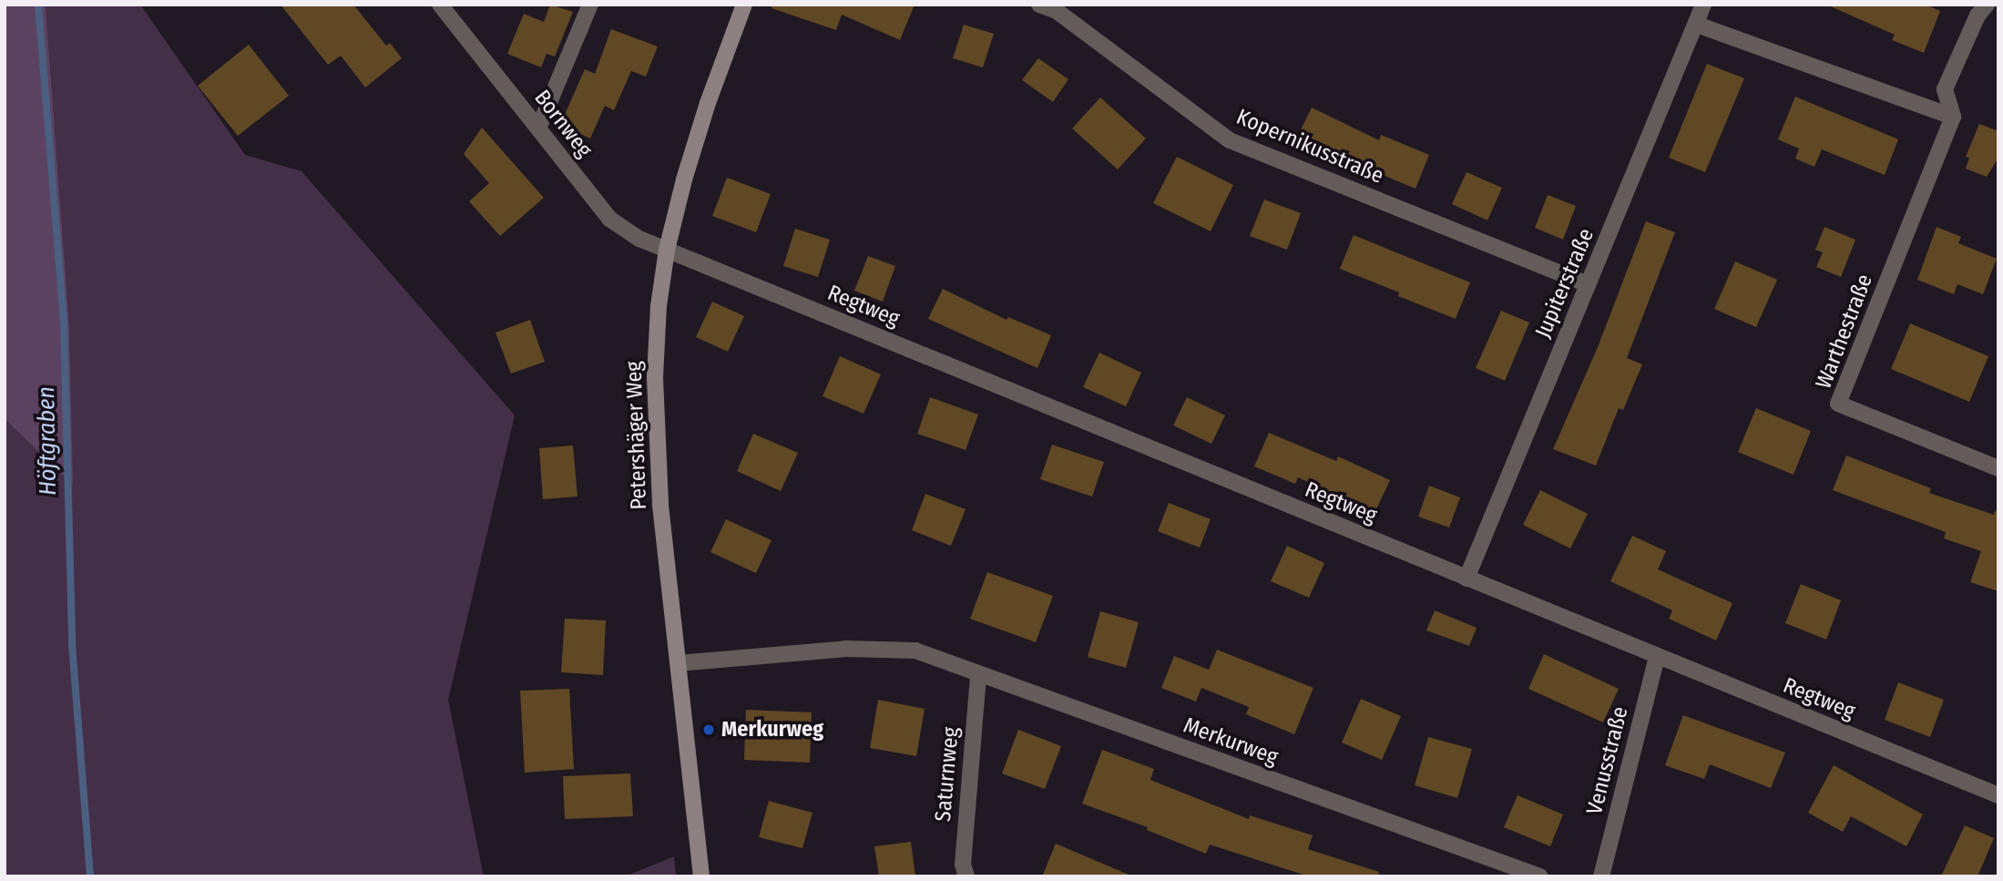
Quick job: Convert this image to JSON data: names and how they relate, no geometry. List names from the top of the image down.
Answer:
{
  "streets": {
    "street": [
      "Bornweg",
      "Kopernikusstraße",
      "Jupiterstraße",
      "Regtweg",
      "Warthestraße",
      "Petershäger Weg",
      "Merkurweg",
      "Venusstraße",
      "Saturnweg"
    ]
  },
  "crossings": [
    ["Bornweg", "Regtweg"],
    ["Bornweg", "Petershäger Weg"],
    ["Kopernikusstraße", "Jupiterstraße"],
    ["Jupiterstraße", "Regtweg"],
    ["Regtweg", "Petershäger Weg"],
    ["Regtweg", "Venusstraße"],
    ["Petershäger Weg", "Merkurweg"],
    ["Merkurweg", "Saturnweg"]
  ],
  "water": ["Höftgraben"],
  "places": ["Merkurweg"]
}
